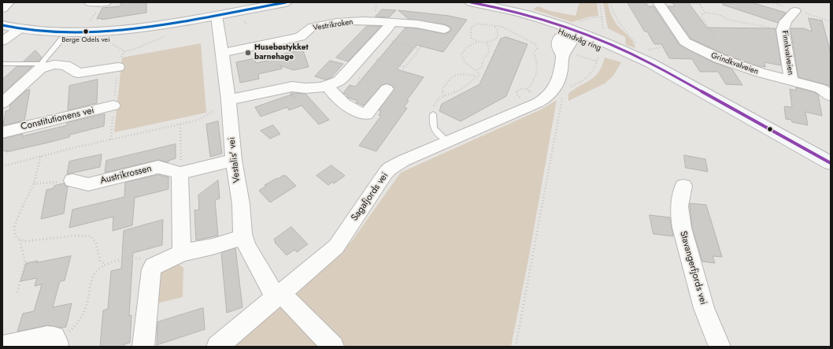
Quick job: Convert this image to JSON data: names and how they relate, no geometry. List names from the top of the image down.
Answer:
{
  "streets": {
    "main road": ["Hundvåg ring"],
    "street": [
      "Vestrikroken",
      "Finnkvalveien",
      "Grindkvalveien",
      "Constitutionens vei",
      "Vestalis' vei",
      "Austrikrossen",
      "Sagafjords vei",
      "Stavangerfjords vei"
    ]
  },
  "crossings": [
    ["Vestrikroken", "Vestalis' vei"],
    ["Hundvåg ring", "Sagafjords vei"],
    ["Finnkvalveien", "Grindkvalveien"],
    ["Vestalis' vei", "Sagafjords vei"]
  ],
  "places": ["Berge Odels vei", "Husebøstykket barnehage"]
}
